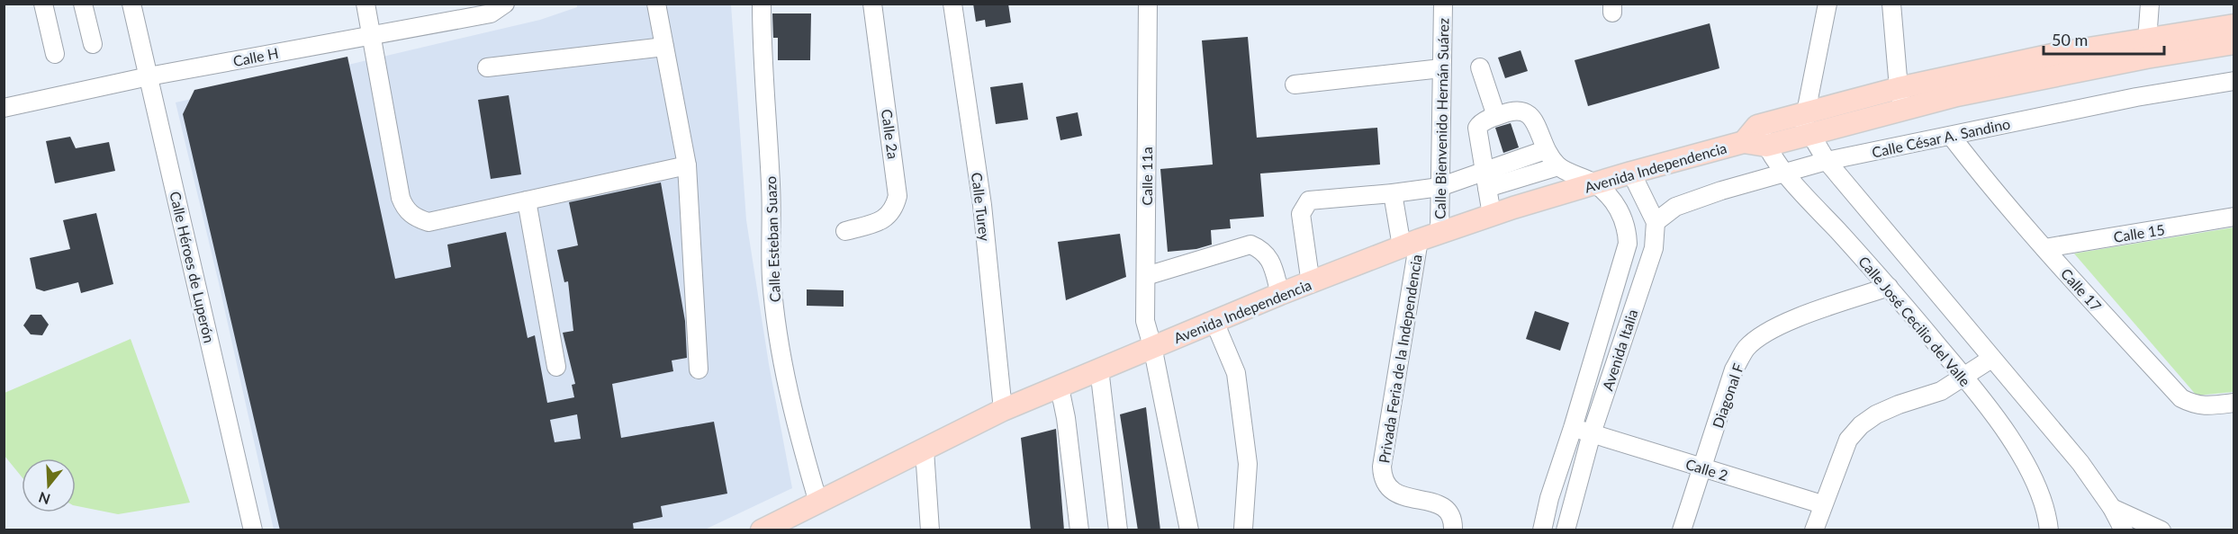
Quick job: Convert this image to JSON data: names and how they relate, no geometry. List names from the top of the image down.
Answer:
{
  "streets": {
    "main road": ["Avenida Independencia"],
    "street": [
      "Calle H",
      "Calle Bienvenido Hernán Suárez",
      "Calle 2a",
      "Calle César A. Sandino",
      "Calle 11a",
      "Calle Turey",
      "Calle 15",
      "Calle Esteban Suazo",
      "Calle Héroes de Luperón",
      "Calle 17",
      "Calle José Cecilio del Valle",
      "Avenida Italia",
      "Privada Feria de la Independencia",
      "Diagonal F",
      "Calle 2"
    ]
  },
  "crossings": [
    ["Calle H", "Calle Héroes de Luperón"],
    ["Calle Bienvenido Hernán Suárez", "Avenida Independencia"],
    ["Calle César A. Sandino", "Calle 17"],
    ["Calle César A. Sandino", "Calle José Cecilio del Valle"],
    ["Calle César A. Sandino", "Avenida Italia"],
    ["Avenida Independencia", "Calle 11a"],
    ["Avenida Independencia", "Calle Turey"],
    ["Avenida Independencia", "Calle Esteban Suazo"],
    ["Avenida Independencia", "Calle José Cecilio del Valle"],
    ["Avenida Independencia", "Avenida Italia"],
    ["Avenida Independencia", "Privada Feria de la Independencia"],
    ["Calle 15", "Calle 17"],
    ["Calle José Cecilio del Valle", "Diagonal F"],
    ["Avenida Italia", "Calle 2"],
    ["Diagonal F", "Calle 2"]
  ],
  "scale_bar": "50 m",
  "north": "bottom"
}
